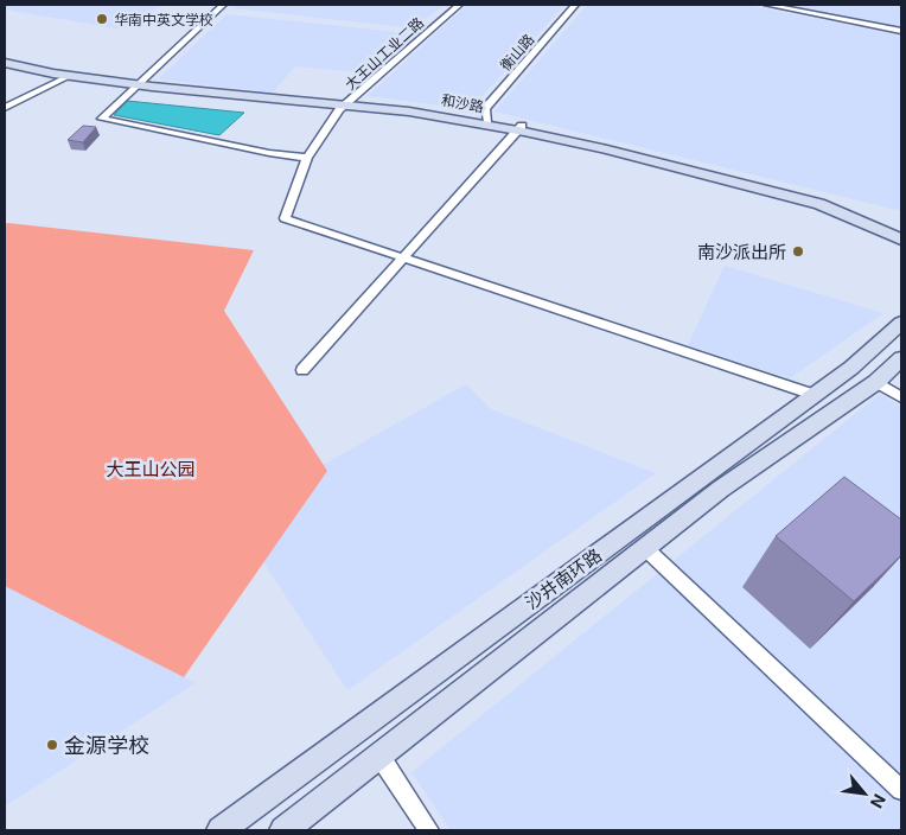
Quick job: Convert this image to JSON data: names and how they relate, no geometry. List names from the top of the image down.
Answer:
{
  "streets": {
    "main road": ["和沙路", "沙井南环路"],
    "street": ["衡山路", "大王山工业二路"]
  },
  "crossings": [
    ["衡山路", "和沙路"],
    ["大王山工业二路", "和沙路"]
  ],
  "parks": ["大王山公园"],
  "places": ["华南中英文学校", "南沙派出所", "金源学校"],
  "north": "bottom right"
}
